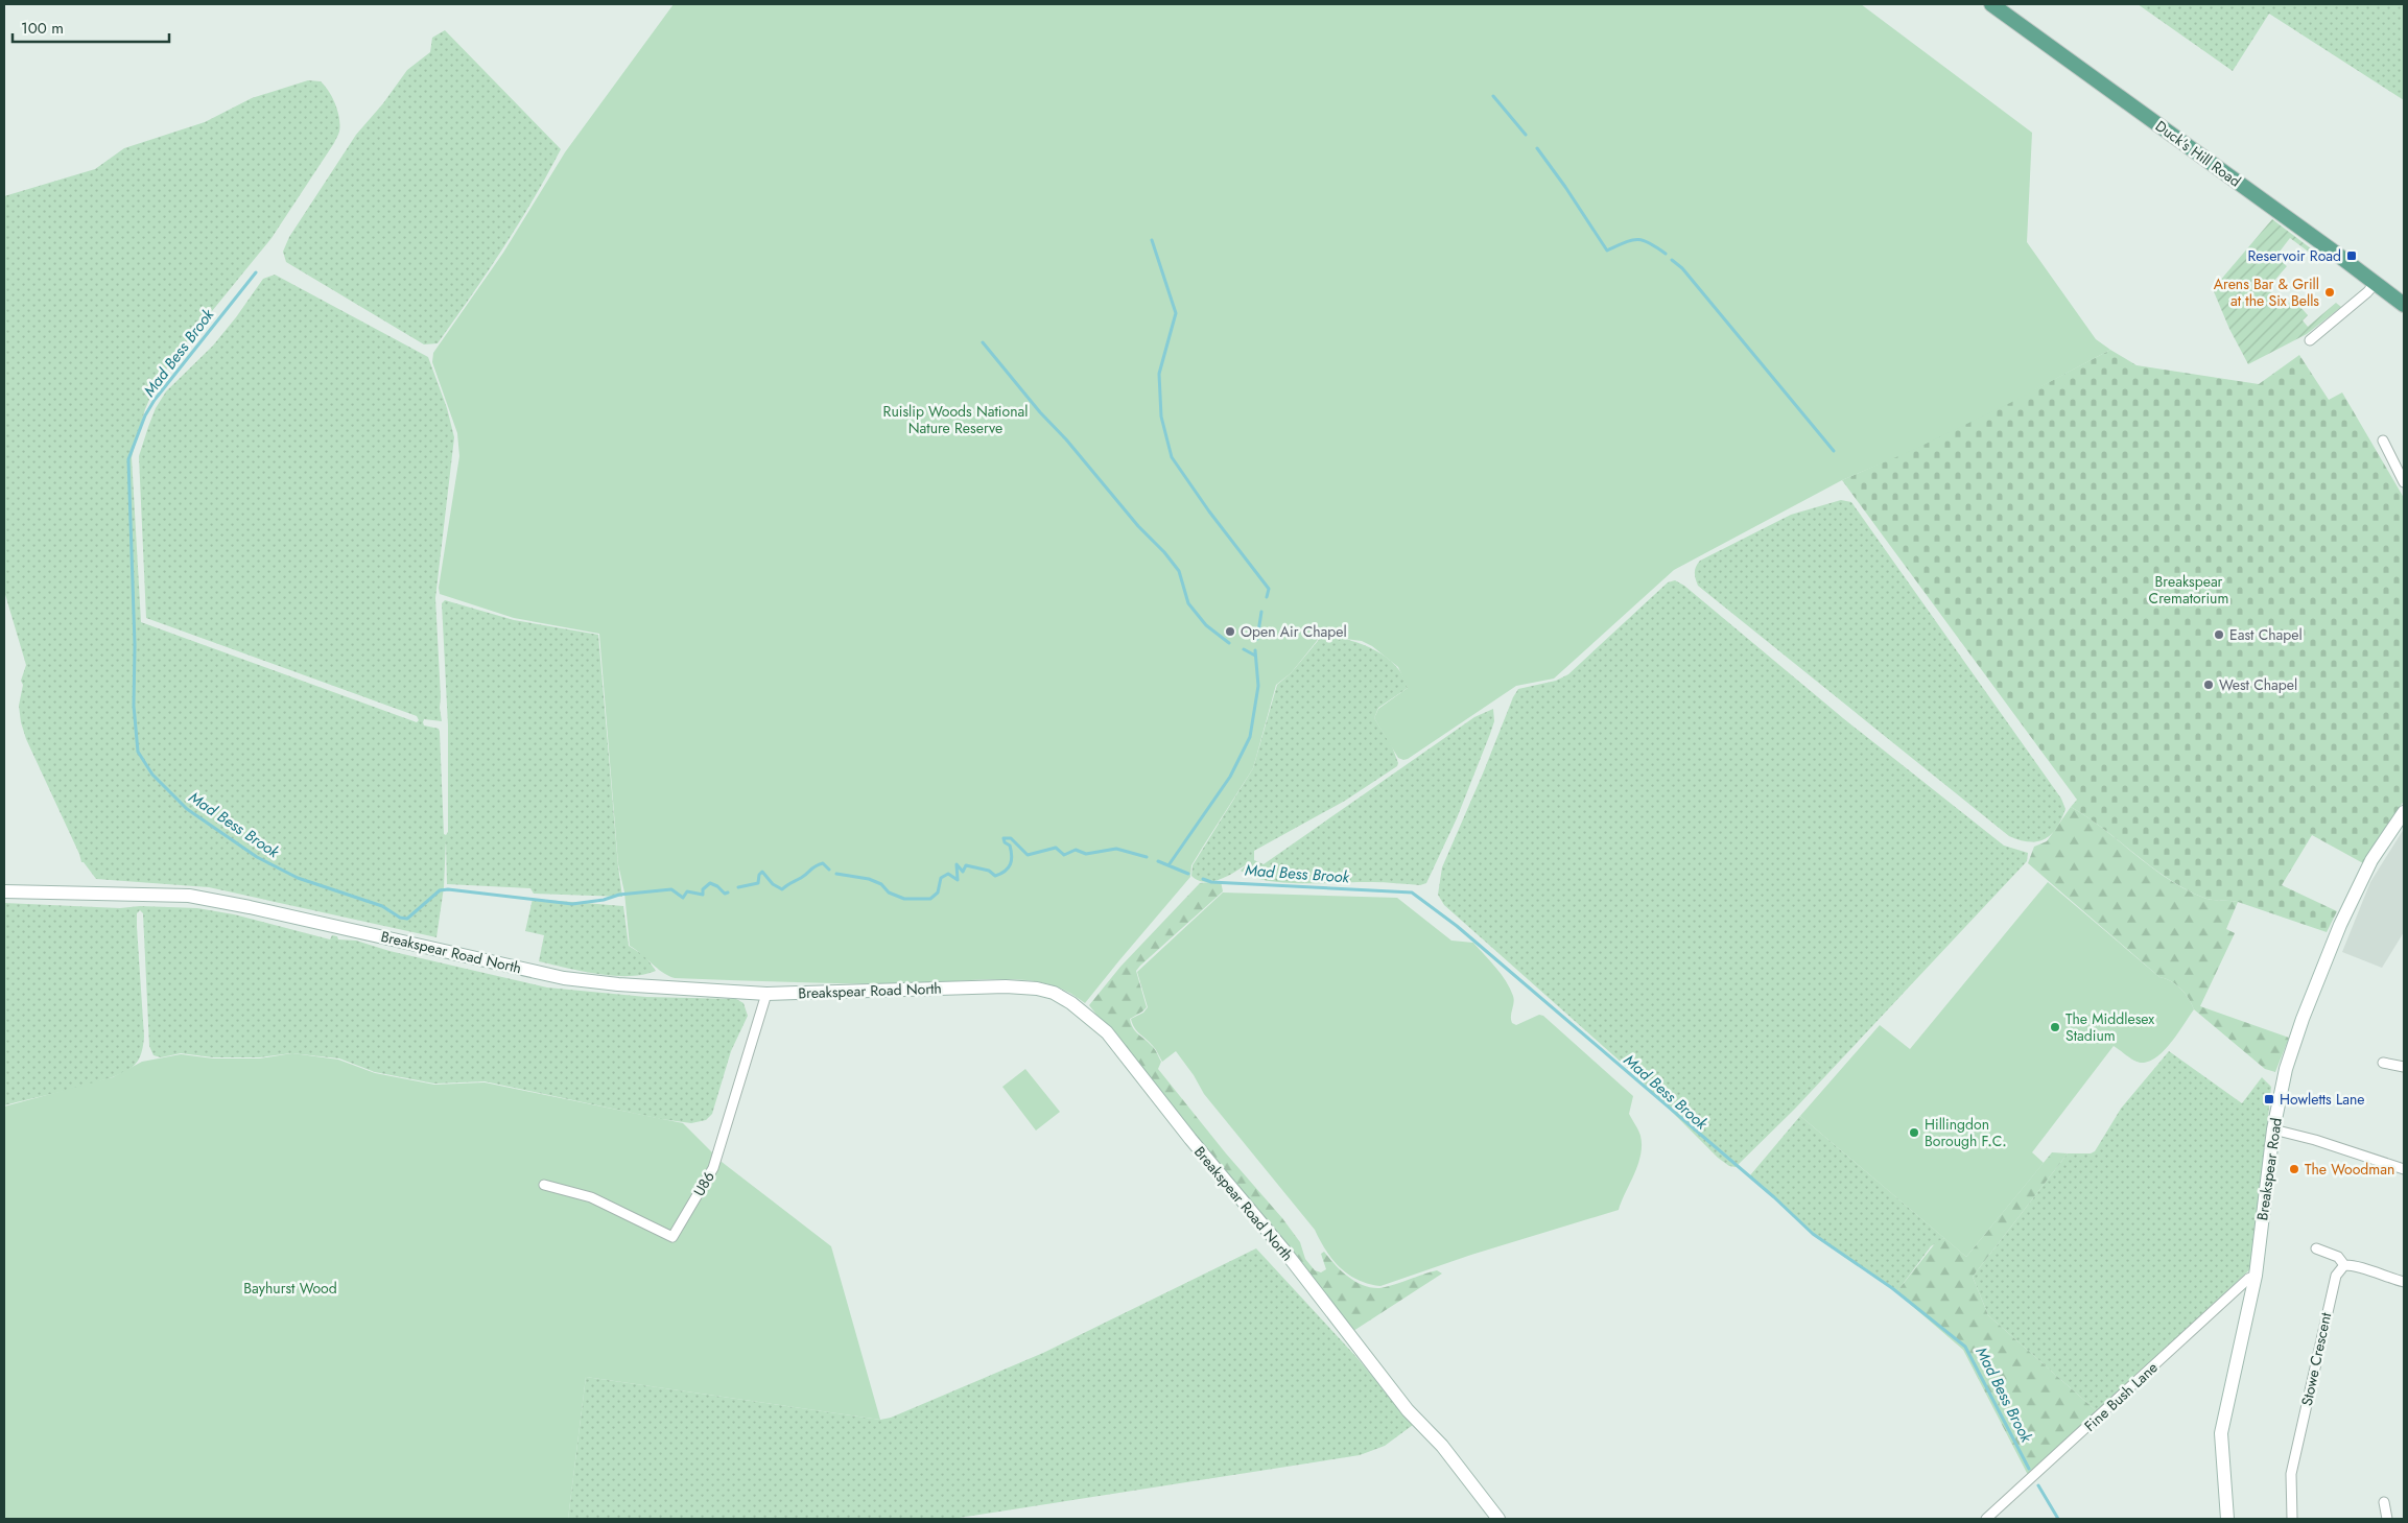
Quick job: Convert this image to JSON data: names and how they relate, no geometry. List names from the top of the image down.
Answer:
{
  "streets": {
    "main road": ["Duck's Hill Road"],
    "street": [
      "Breakspear Road North",
      "Breakspear Road",
      "U86",
      "Stowe Crescent",
      "Fine Bush Lane"
    ]
  },
  "crossings": [
    ["Breakspear Road North", "U86"],
    ["Breakspear Road", "Fine Bush Lane"]
  ],
  "water": ["Mad Bess Brook"],
  "parks": ["Ruislip Woods National Nature Reserve", "Breakspear Crematorium", "Bayhurst Wood"],
  "places": {
    "transit": ["Reservoir Road", "Howletts Lane"],
    "other": [
      "Arens Bar & Grill at the Six Bells",
      "Open Air Chapel",
      "East Chapel",
      "West Chapel",
      "The Middlesex Stadium",
      "Hillingdon Borough F.C.",
      "The Woodman"
    ]
  },
  "scale_bar": "100 m"
}
